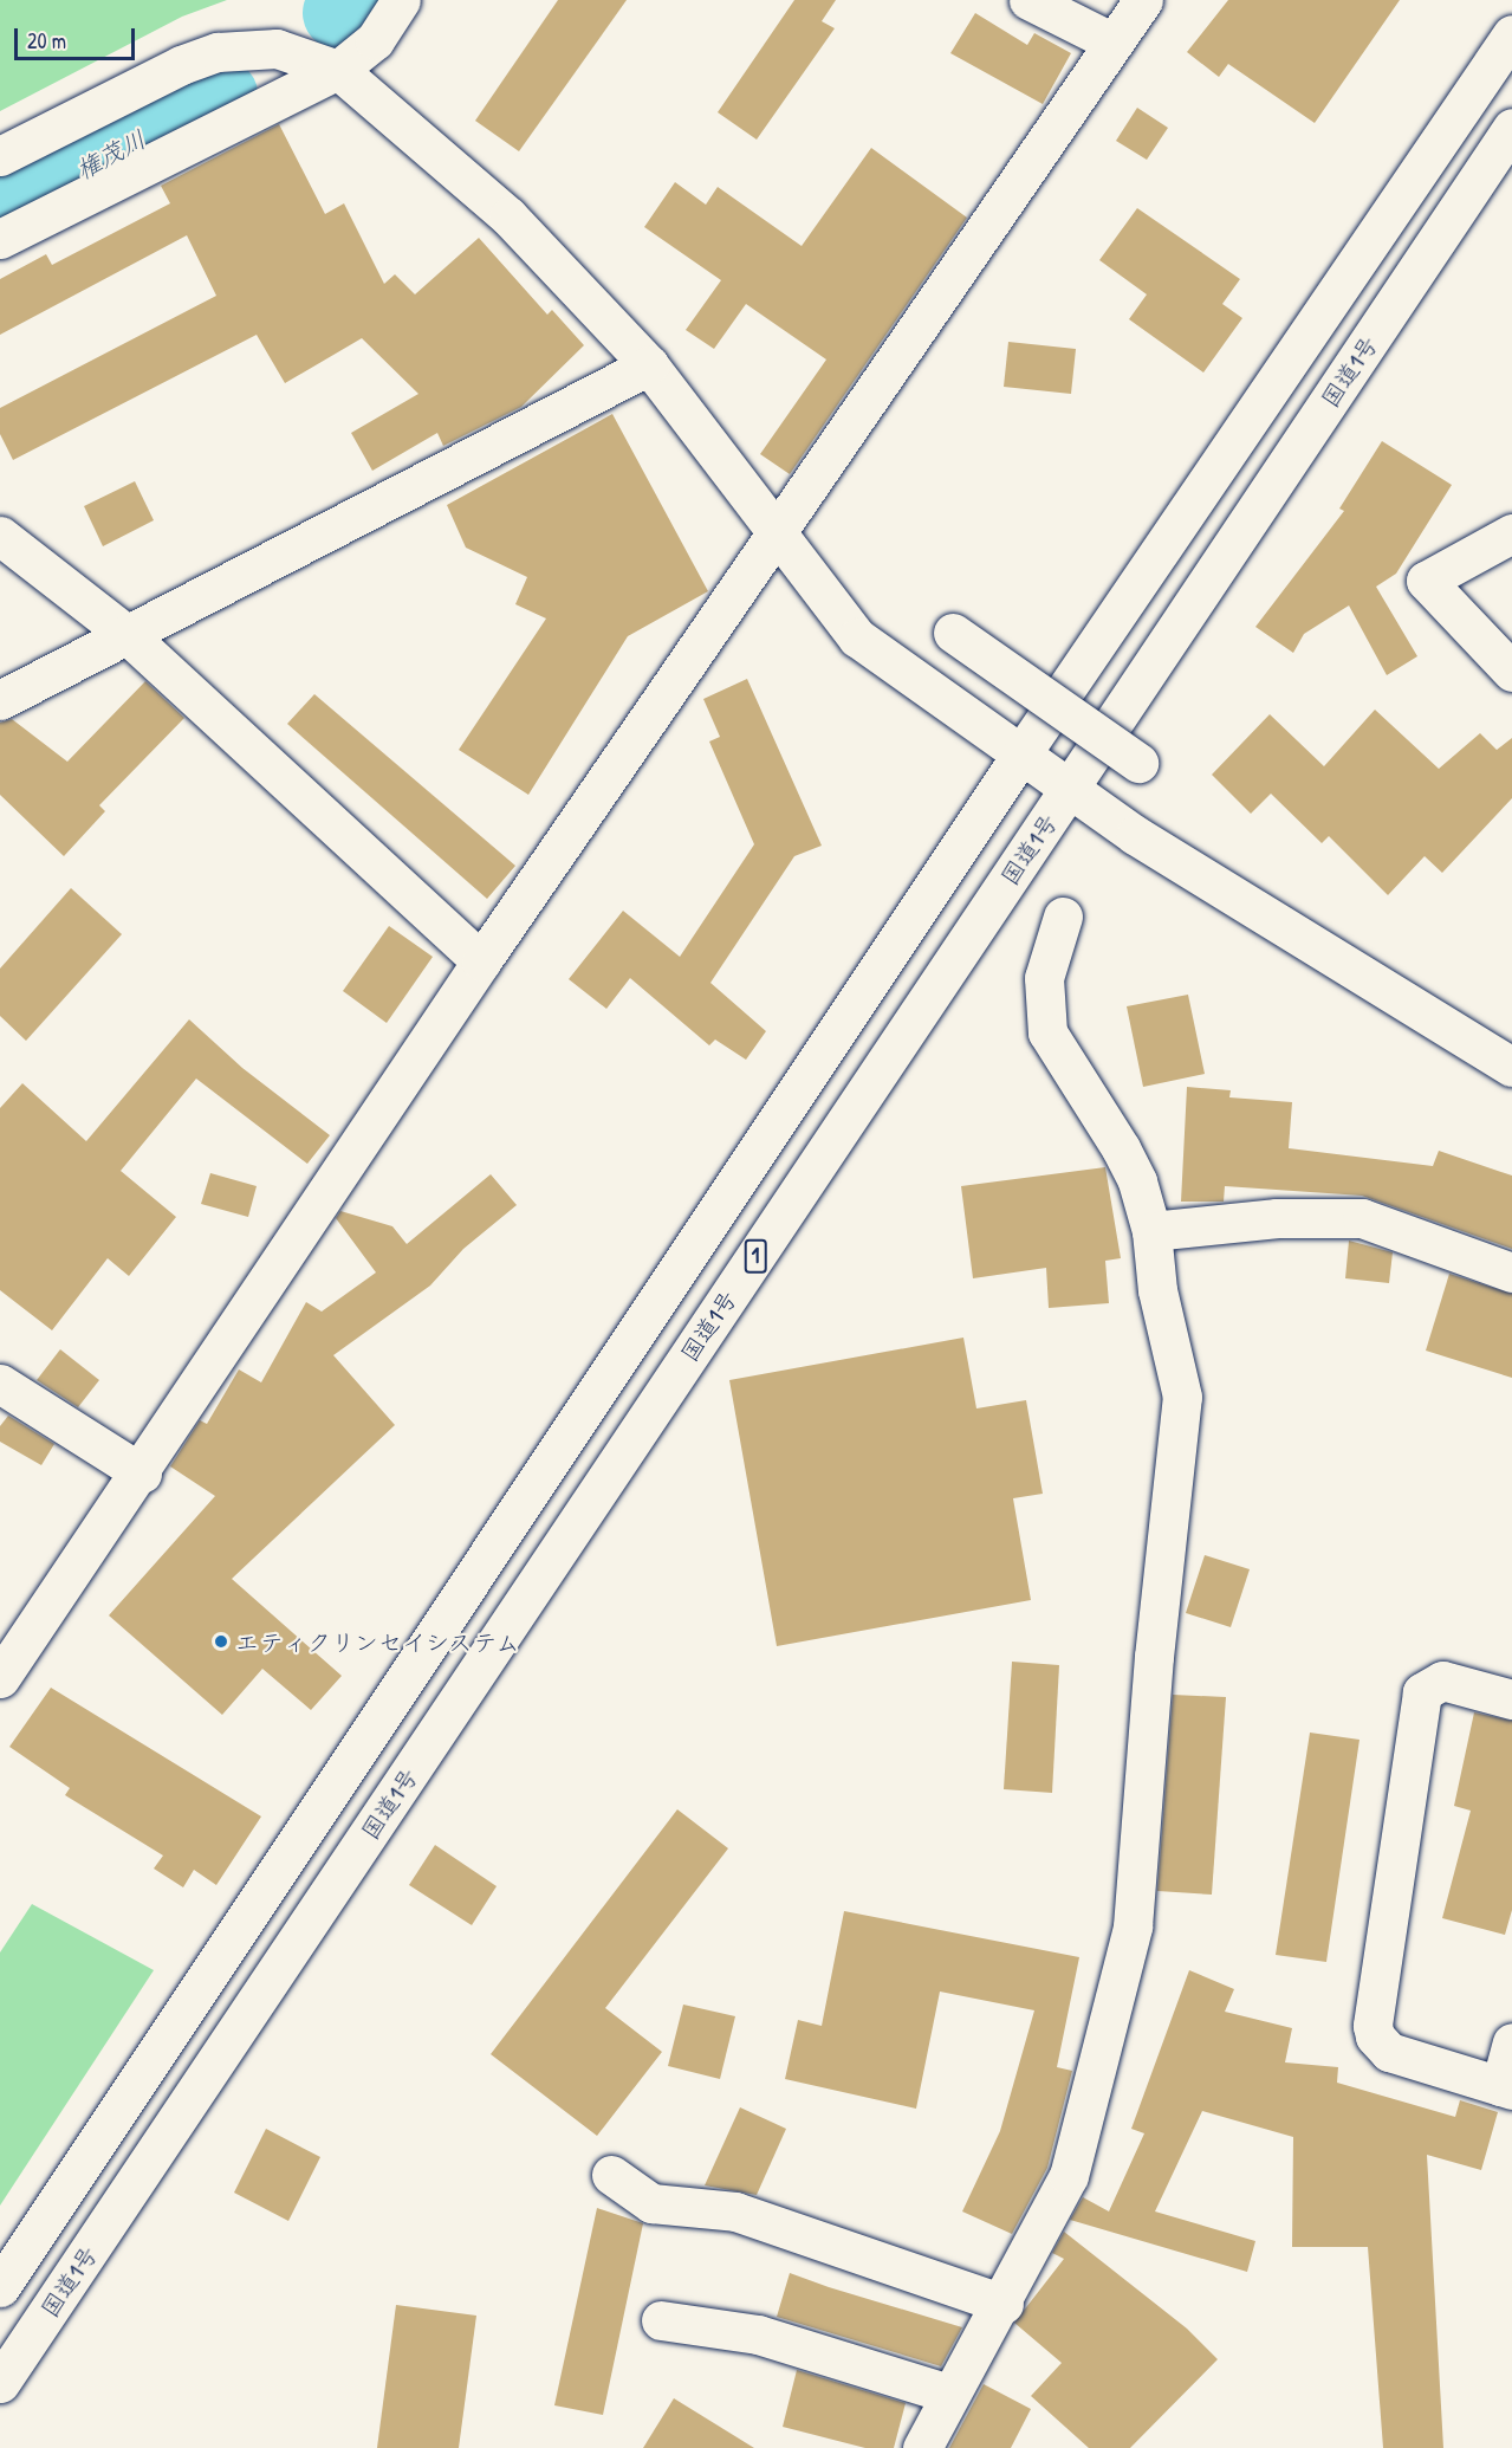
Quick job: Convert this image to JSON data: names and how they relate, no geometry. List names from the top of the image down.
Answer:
{
  "streets": {
    "main road": ["国道1号", "1"]
  },
  "water": ["権茂川"],
  "places": ["エティクリンセイシステム"],
  "scale_bar": "20 m"
}
